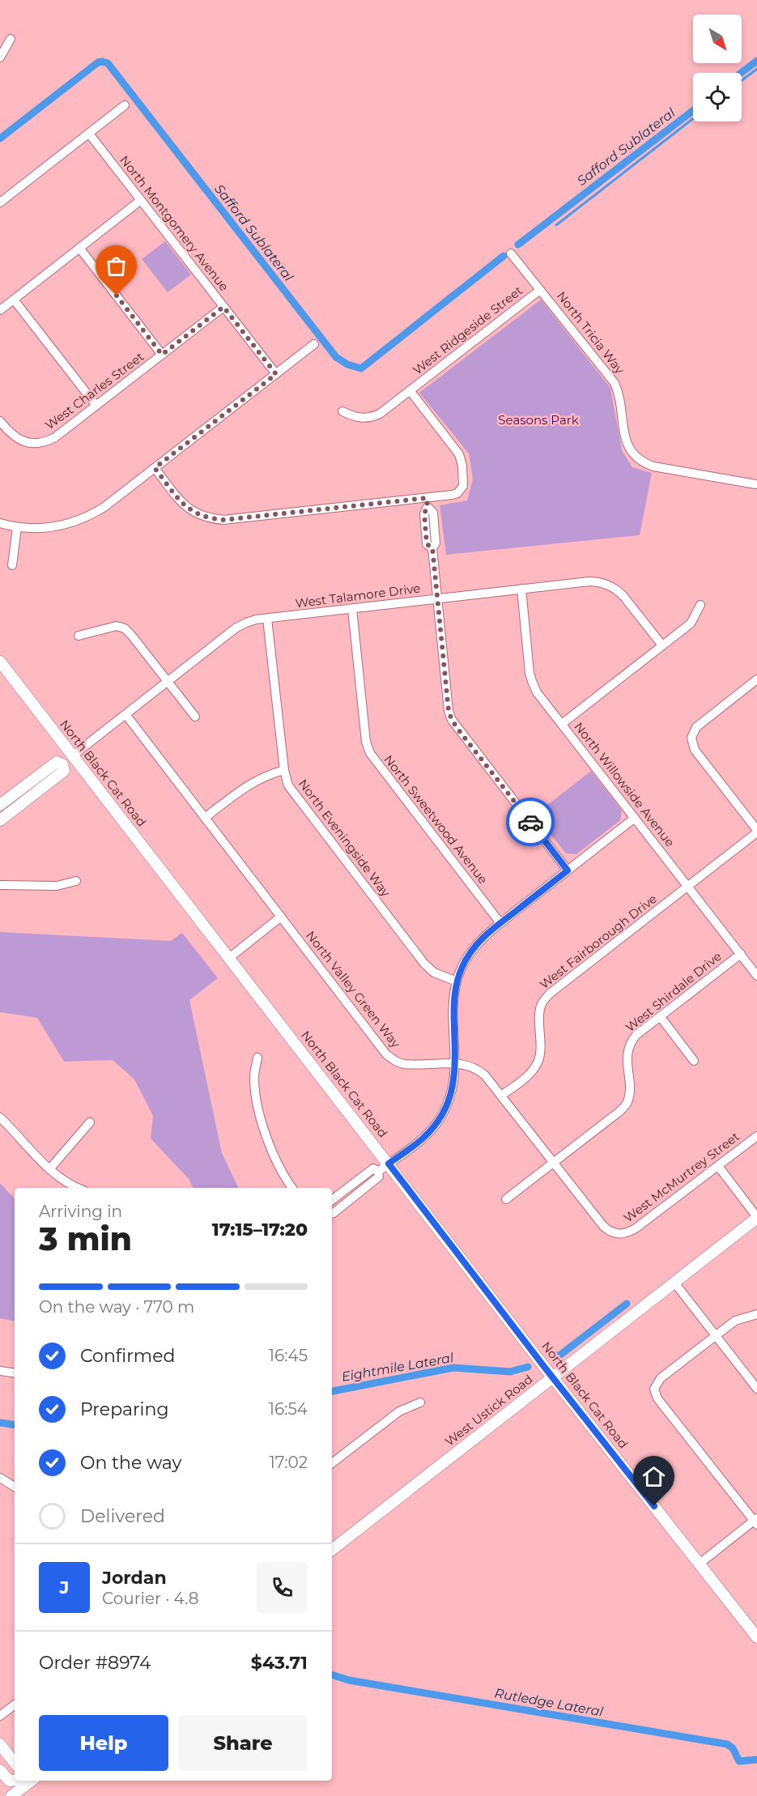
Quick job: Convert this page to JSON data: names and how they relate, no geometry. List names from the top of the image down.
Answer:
{
  "streets": {
    "main road": ["North Black Cat Road", "West Ustick Road"],
    "street": [
      "North Montgomery Avenue",
      "West Ridgeside Street",
      "North Tricia Way",
      "West Charles Street",
      "West Talamore Drive",
      "North Willowside Avenue",
      "North Sweetwood Avenue",
      "North Eveningside Way",
      "West Fairborough Drive",
      "North Valley Green Way",
      "West Shirdale Drive",
      "West McMurtrey Street"
    ]
  },
  "crossings": [
    ["North Montgomery Avenue", "West Charles Street"],
    ["West Ridgeside Street", "North Tricia Way"],
    ["West Talamore Drive", "North Black Cat Road"],
    ["West Talamore Drive", "North Willowside Avenue"],
    ["West Talamore Drive", "North Sweetwood Avenue"],
    ["West Talamore Drive", "North Eveningside Way"],
    ["West Talamore Drive", "North Valley Green Way"],
    ["North Black Cat Road", "West Ustick Road"],
    ["North Willowside Avenue", "West Fairborough Drive"],
    ["North Willowside Avenue", "West Shirdale Drive"],
    ["West Fairborough Drive", "North Valley Green Way"],
    ["North Valley Green Way", "West Shirdale Drive"],
    ["North Valley Green Way", "West McMurtrey Street"]
  ],
  "water": ["Safford Sublateral", "Eightmile Lateral", "Rutledge Lateral"],
  "parks": ["Seasons Park"],
  "north": "bottom right",
  "page": {
    "heading": ["3 min", "Arriving in", "17:15–17:20"],
    "panel": [
      "Jordan",
      "Courier · 4.8",
      "Order #8974",
      "$43.71"
    ],
    "bar": "On the way · 770 m",
    "list": [
      ["Confirmed", "16:45"],
      ["Preparing", "16:54"],
      ["On the way", "17:02"],
      "Delivered"
    ],
    "round": "J",
    "buttons": ["Help", "Share"]
  }
}
